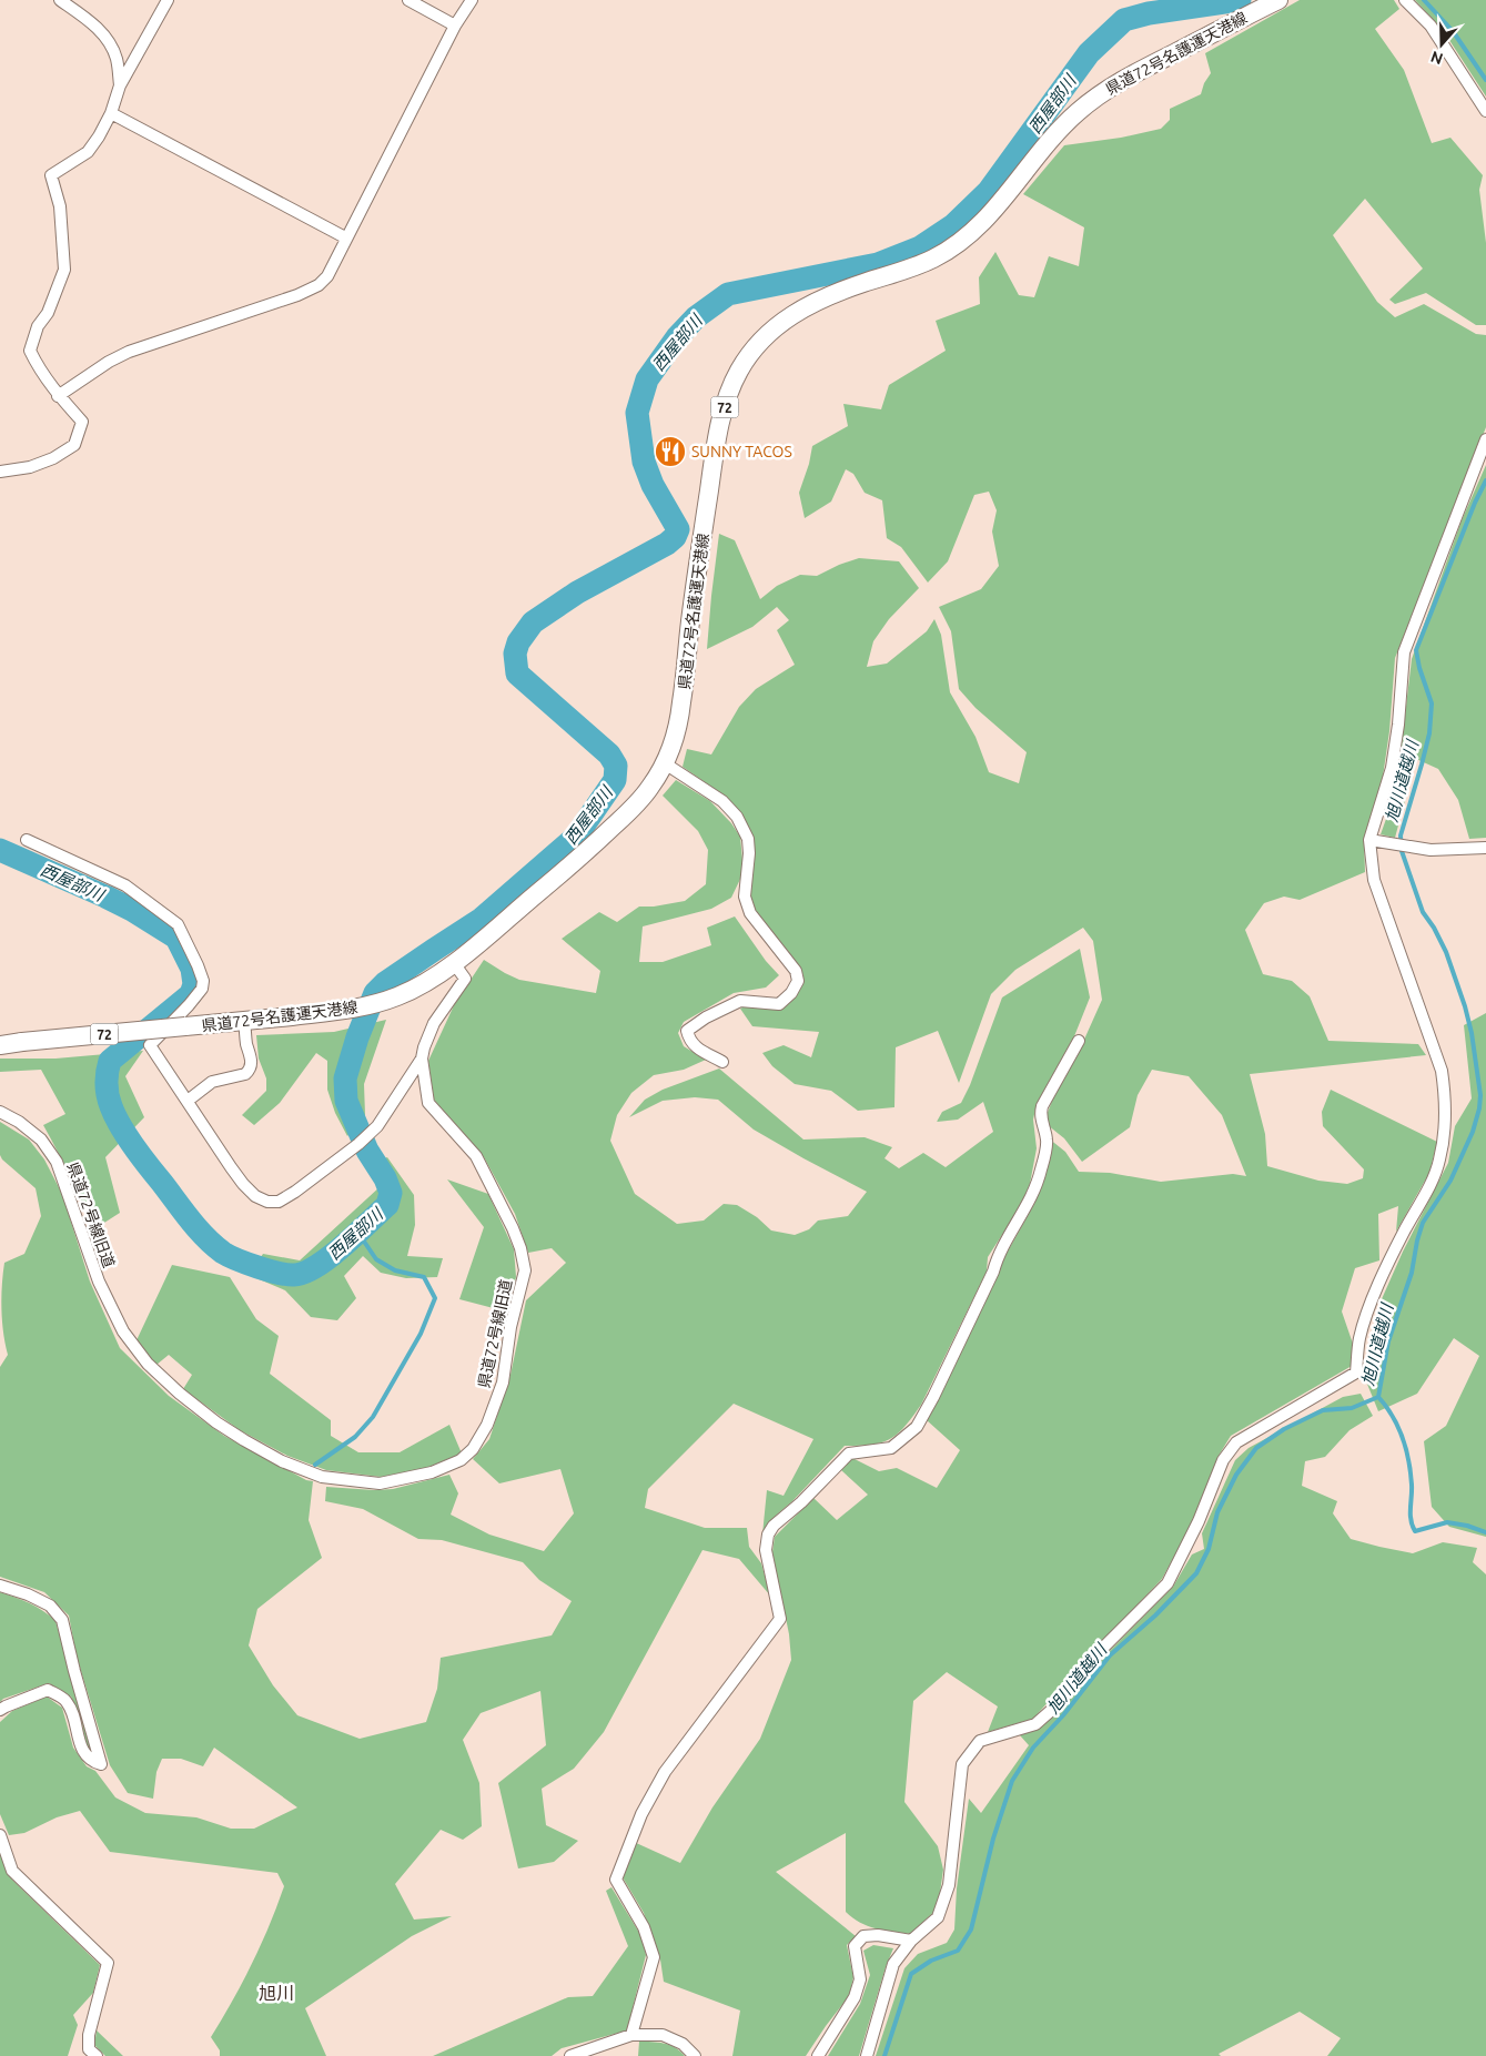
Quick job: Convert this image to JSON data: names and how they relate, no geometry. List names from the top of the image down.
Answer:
{
  "streets": {
    "main road": ["県道72号名護運天港線", "72"],
    "street": ["県道72号線旧道"]
  },
  "crossings": [
    ["県道72号名護運天港線", "県道72号線旧道"]
  ],
  "districts": ["旭川"],
  "water": ["西屋部川", "旭川道越川"],
  "places": {
    "restaurant": ["SUNNY TACOS"]
  },
  "north": "bottom"
}
